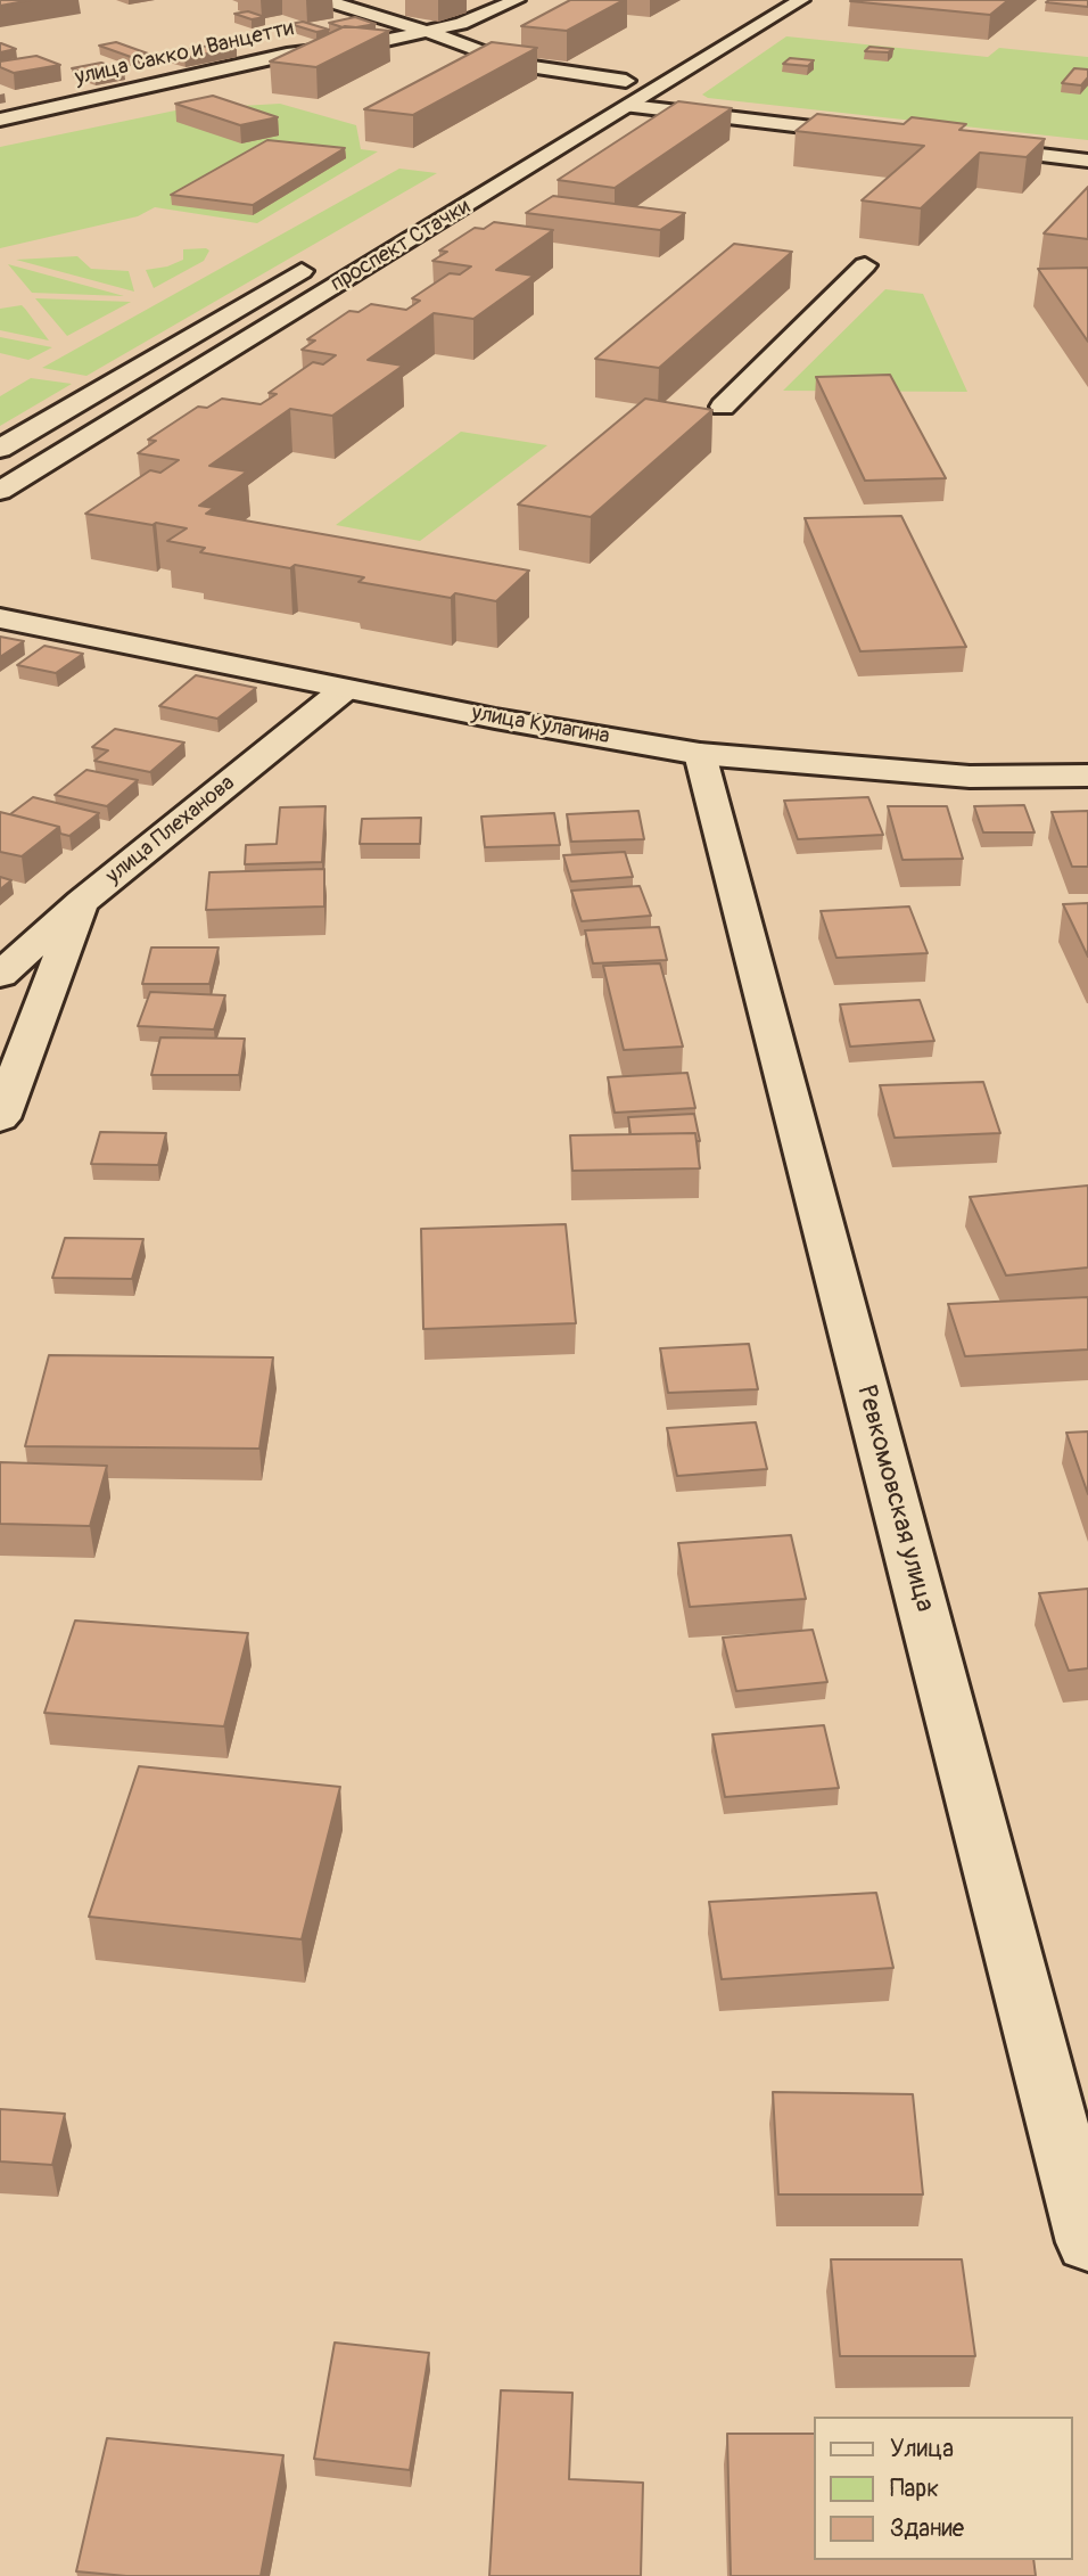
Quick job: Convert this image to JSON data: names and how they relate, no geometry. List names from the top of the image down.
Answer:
{
  "streets": {
    "street": [
      "улица Сакко и Ванцетти",
      "проспект Стачки",
      "улица Кулагина",
      "улица Плеханова",
      "Ревкомовская улица"
    ]
  },
  "crossings": [
    ["улица Кулагина", "улица Плеханова"],
    ["улица Кулагина", "Ревкомовская улица"]
  ],
  "legend": ["Улица", "Парк", "Здание"]
}
